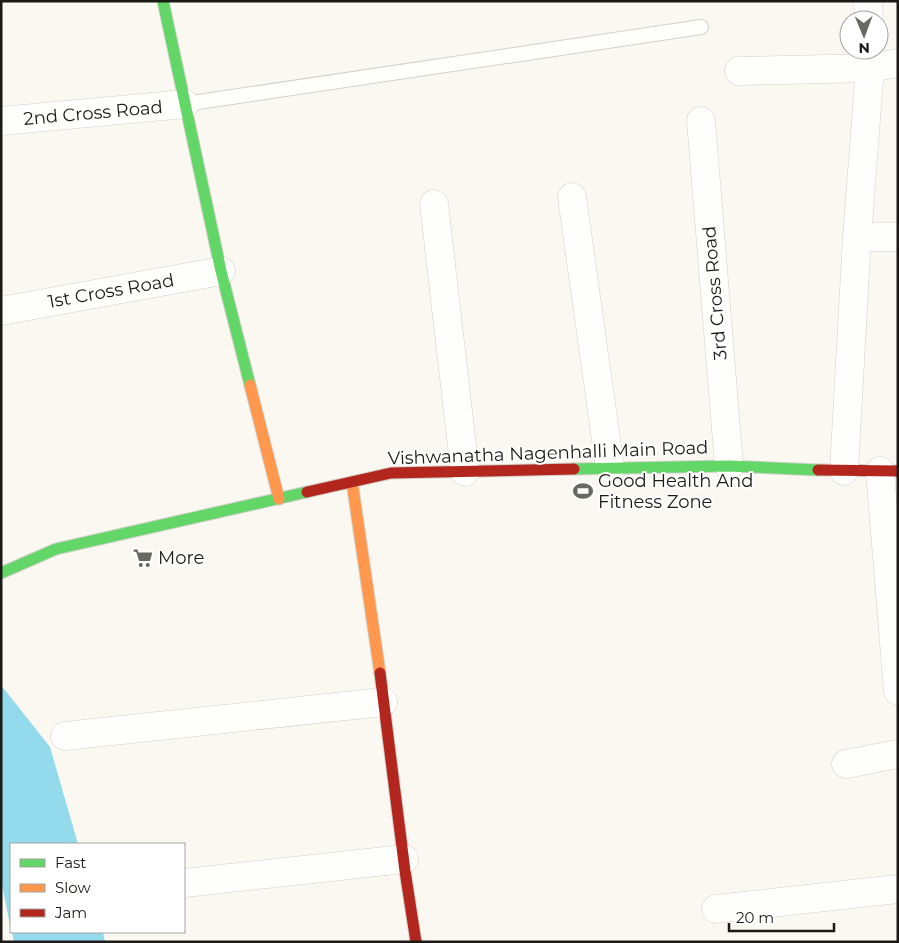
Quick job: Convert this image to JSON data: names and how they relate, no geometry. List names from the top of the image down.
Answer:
{
  "streets": {
    "street": [
      "2nd Cross Road",
      "1st Cross Road",
      "3rd Cross Road",
      "Vishwanatha Nagenhalli Main Road"
    ]
  },
  "crossings": [
    ["3rd Cross Road", "Vishwanatha Nagenhalli Main Road"]
  ],
  "places": {
    "sports": ["Good Health And Fitness Zone"],
    "supermarket": ["More"]
  },
  "legend": ["Fast", "Slow", "Jam"],
  "scale_bar": "20 m",
  "north": "bottom"
}
